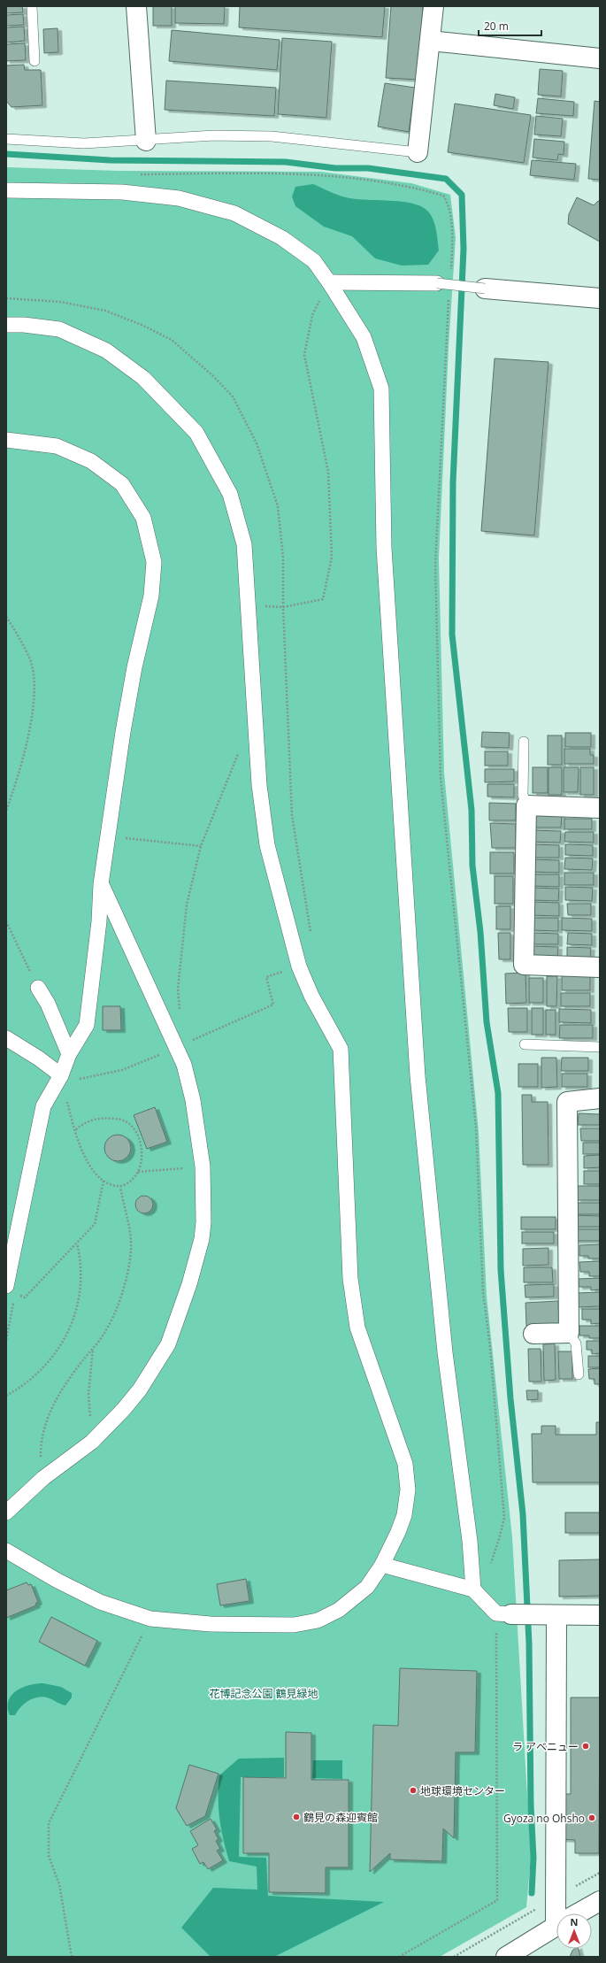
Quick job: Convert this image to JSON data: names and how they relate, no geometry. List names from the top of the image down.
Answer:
{
  "parks": ["花博記念公園 鶴見緑地"],
  "places": [
    "ラ アベニュー",
    "地球環境センター",
    "鶴見の森迎賓館",
    "Gyoza no Ohsho"
  ],
  "scale_bar": "20 m",
  "north": "top"
}
